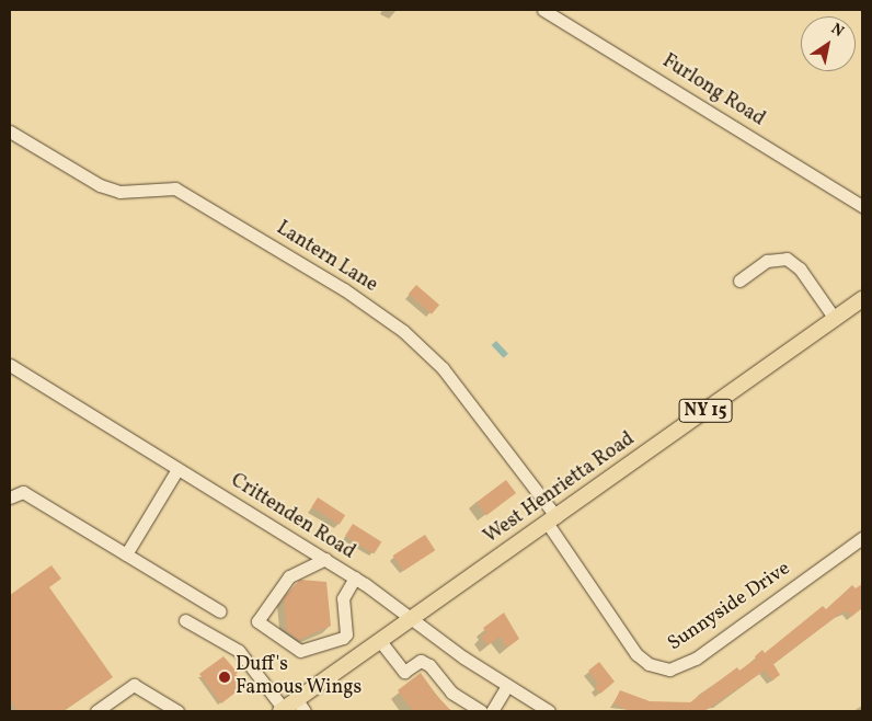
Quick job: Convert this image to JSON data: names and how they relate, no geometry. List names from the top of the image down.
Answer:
{
  "streets": {
    "main road": ["NY 15", "West Henrietta Road"],
    "street": [
      "Furlong Road",
      "Lantern Lane",
      "Crittenden Road",
      "Sunnyside Drive"
    ]
  },
  "crossings": [
    ["Lantern Lane", "West Henrietta Road"],
    ["Lantern Lane", "Sunnyside Drive"],
    ["West Henrietta Road", "Crittenden Road"],
    ["West Henrietta Road", "Sunnyside Drive"]
  ],
  "places": ["Duff's Famous Wings"],
  "north": "top right"
}
